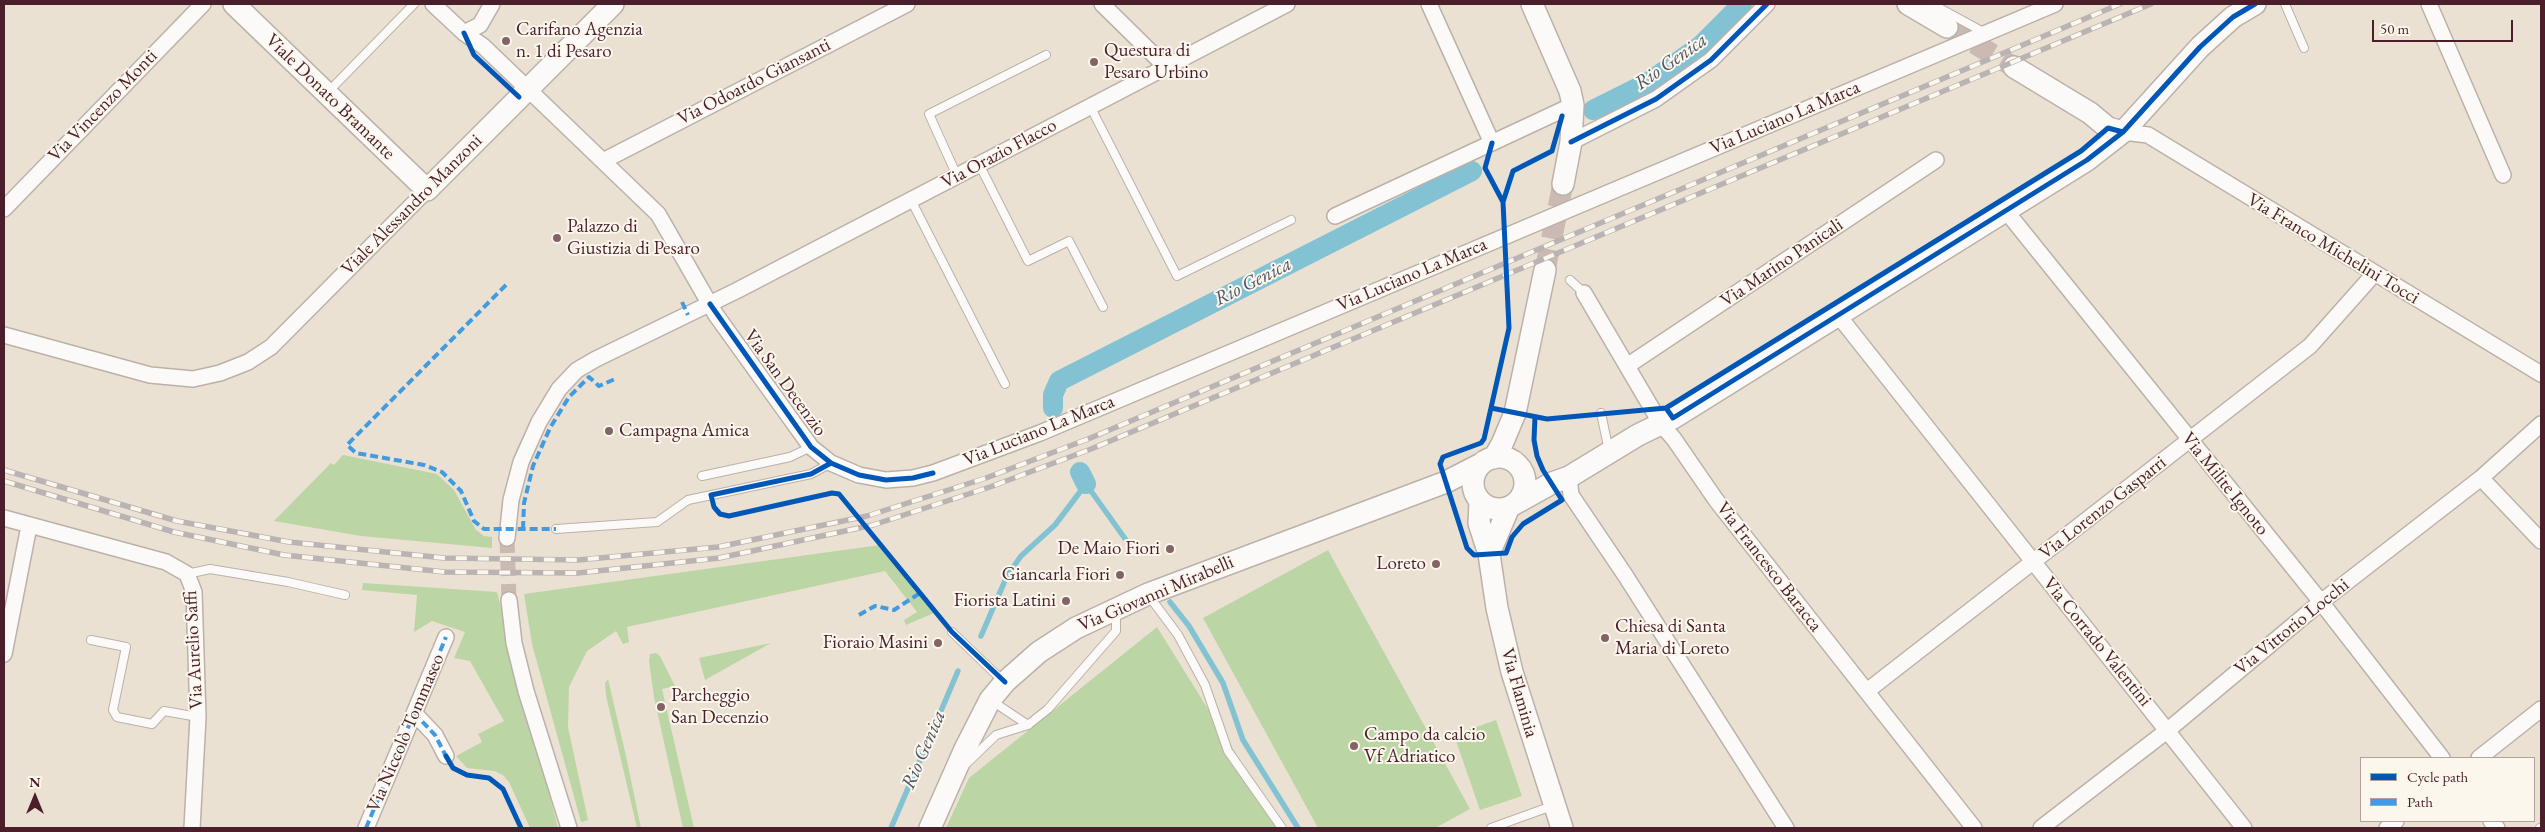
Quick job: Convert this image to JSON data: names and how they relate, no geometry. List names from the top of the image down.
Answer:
{
  "streets": {
    "street": [
      "Via Odoardo Giansanti",
      "Viale Donato Bramante",
      "Via Vincenzo Monti",
      "Via Luciano La Marca",
      "Via Orazio Flacco",
      "Viale Alessandro Manzoni",
      "Via Franco Michelini Tocci",
      "Via Marino Panicali",
      "Via San Decenzio",
      "Via Milite Ignoto",
      "Via Lorenzo Gasparri",
      "Via Francesco Baracca",
      "Via Giovanni Mirabelli",
      "Via Vittorio Locchi",
      "Via Corrado Valentini",
      "Via Aurelio Saffi",
      "Via Flaminia",
      "Via Niccolò Tommaseo"
    ]
  },
  "crossings": [
    ["Via Odoardo Giansanti", "Via San Decenzio"],
    ["Viale Donato Bramante", "Viale Alessandro Manzoni"],
    ["Via Luciano La Marca", "Via San Decenzio"],
    ["Via Orazio Flacco", "Via San Decenzio"],
    ["Viale Alessandro Manzoni", "Via San Decenzio"],
    ["Via Franco Michelini Tocci", "Via Lorenzo Gasparri"],
    ["Via Marino Panicali", "Via Francesco Baracca"],
    ["Via Milite Ignoto", "Via Lorenzo Gasparri"],
    ["Via Milite Ignoto", "Via Vittorio Locchi"],
    ["Via Lorenzo Gasparri", "Via Francesco Baracca"],
    ["Via Lorenzo Gasparri", "Via Corrado Valentini"],
    ["Via Giovanni Mirabelli", "Via Flaminia"],
    ["Via Vittorio Locchi", "Via Corrado Valentini"]
  ],
  "water": ["Rio Genica"],
  "places": [
    "Carifano Agenzia n. 1 di Pesaro",
    "Questura di Pesaro Urbino",
    "Palazzo di Giustizia di Pesaro",
    "Campagna Amica",
    "De Maio Fiori",
    "Loreto",
    "Giancarla Fiori",
    "Fiorista Latini",
    "Chiesa di Santa Maria di Loreto",
    "Fioraio Masini",
    "Parcheggio San Decenzio",
    "Campo da calcio Vf Adriatico"
  ],
  "legend": ["Cycle path", "Path"],
  "scale_bar": "50 m",
  "north": "top"
}
